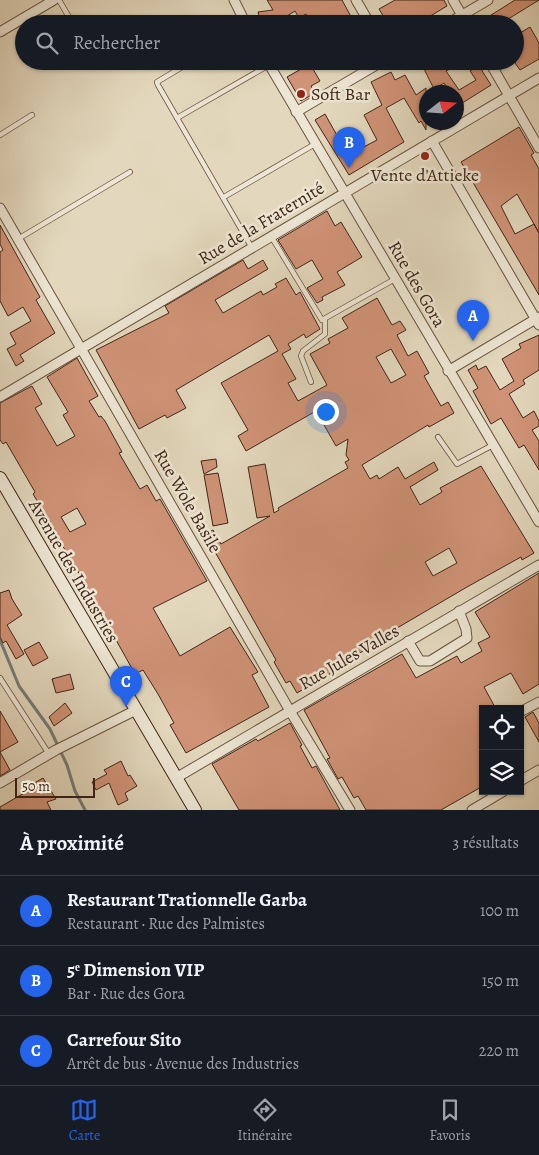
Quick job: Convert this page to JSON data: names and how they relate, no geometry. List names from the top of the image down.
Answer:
{
  "streets": {
    "street": [
      "Rue de la Fraternité",
      "Rue des Gora",
      "Rue Wole Basile",
      "Avenue des Industries",
      "Rue Jules Valles"
    ]
  },
  "crossings": [
    ["Rue de la Fraternité", "Rue des Gora"],
    ["Rue de la Fraternité", "Rue Wole Basile"],
    ["Rue Wole Basile", "Rue Jules Valles"],
    ["Avenue des Industries", "Rue Jules Valles"]
  ],
  "places": ["Soft Bar", "Vente d'Attieke"],
  "scale_bar": "50 m",
  "north": "right",
  "page": {
    "search": "Rechercher",
    "pins": ["B", "A", "C"],
    "scale": "50 m",
    "heading": ["À proximité", "3 résultats"],
    "list": [
      {
        "mark": "A",
        "name": "Restaurant Trationnelle Garba",
        "note": "Restaurant · Rue des Palmistes",
        "value": "100 m"
      },
      {
        "mark": "B",
        "name": "5ᵉ Dimension VIP",
        "note": "Bar · Rue des Gora",
        "value": "150 m"
      },
      {
        "mark": "C",
        "name": "Carrefour Sito",
        "note": "Arrêt de bus · Avenue des Industries",
        "value": "220 m"
      }
    ],
    "nav": ["Carte", "Itinéraire", "Favoris"]
  }
}
